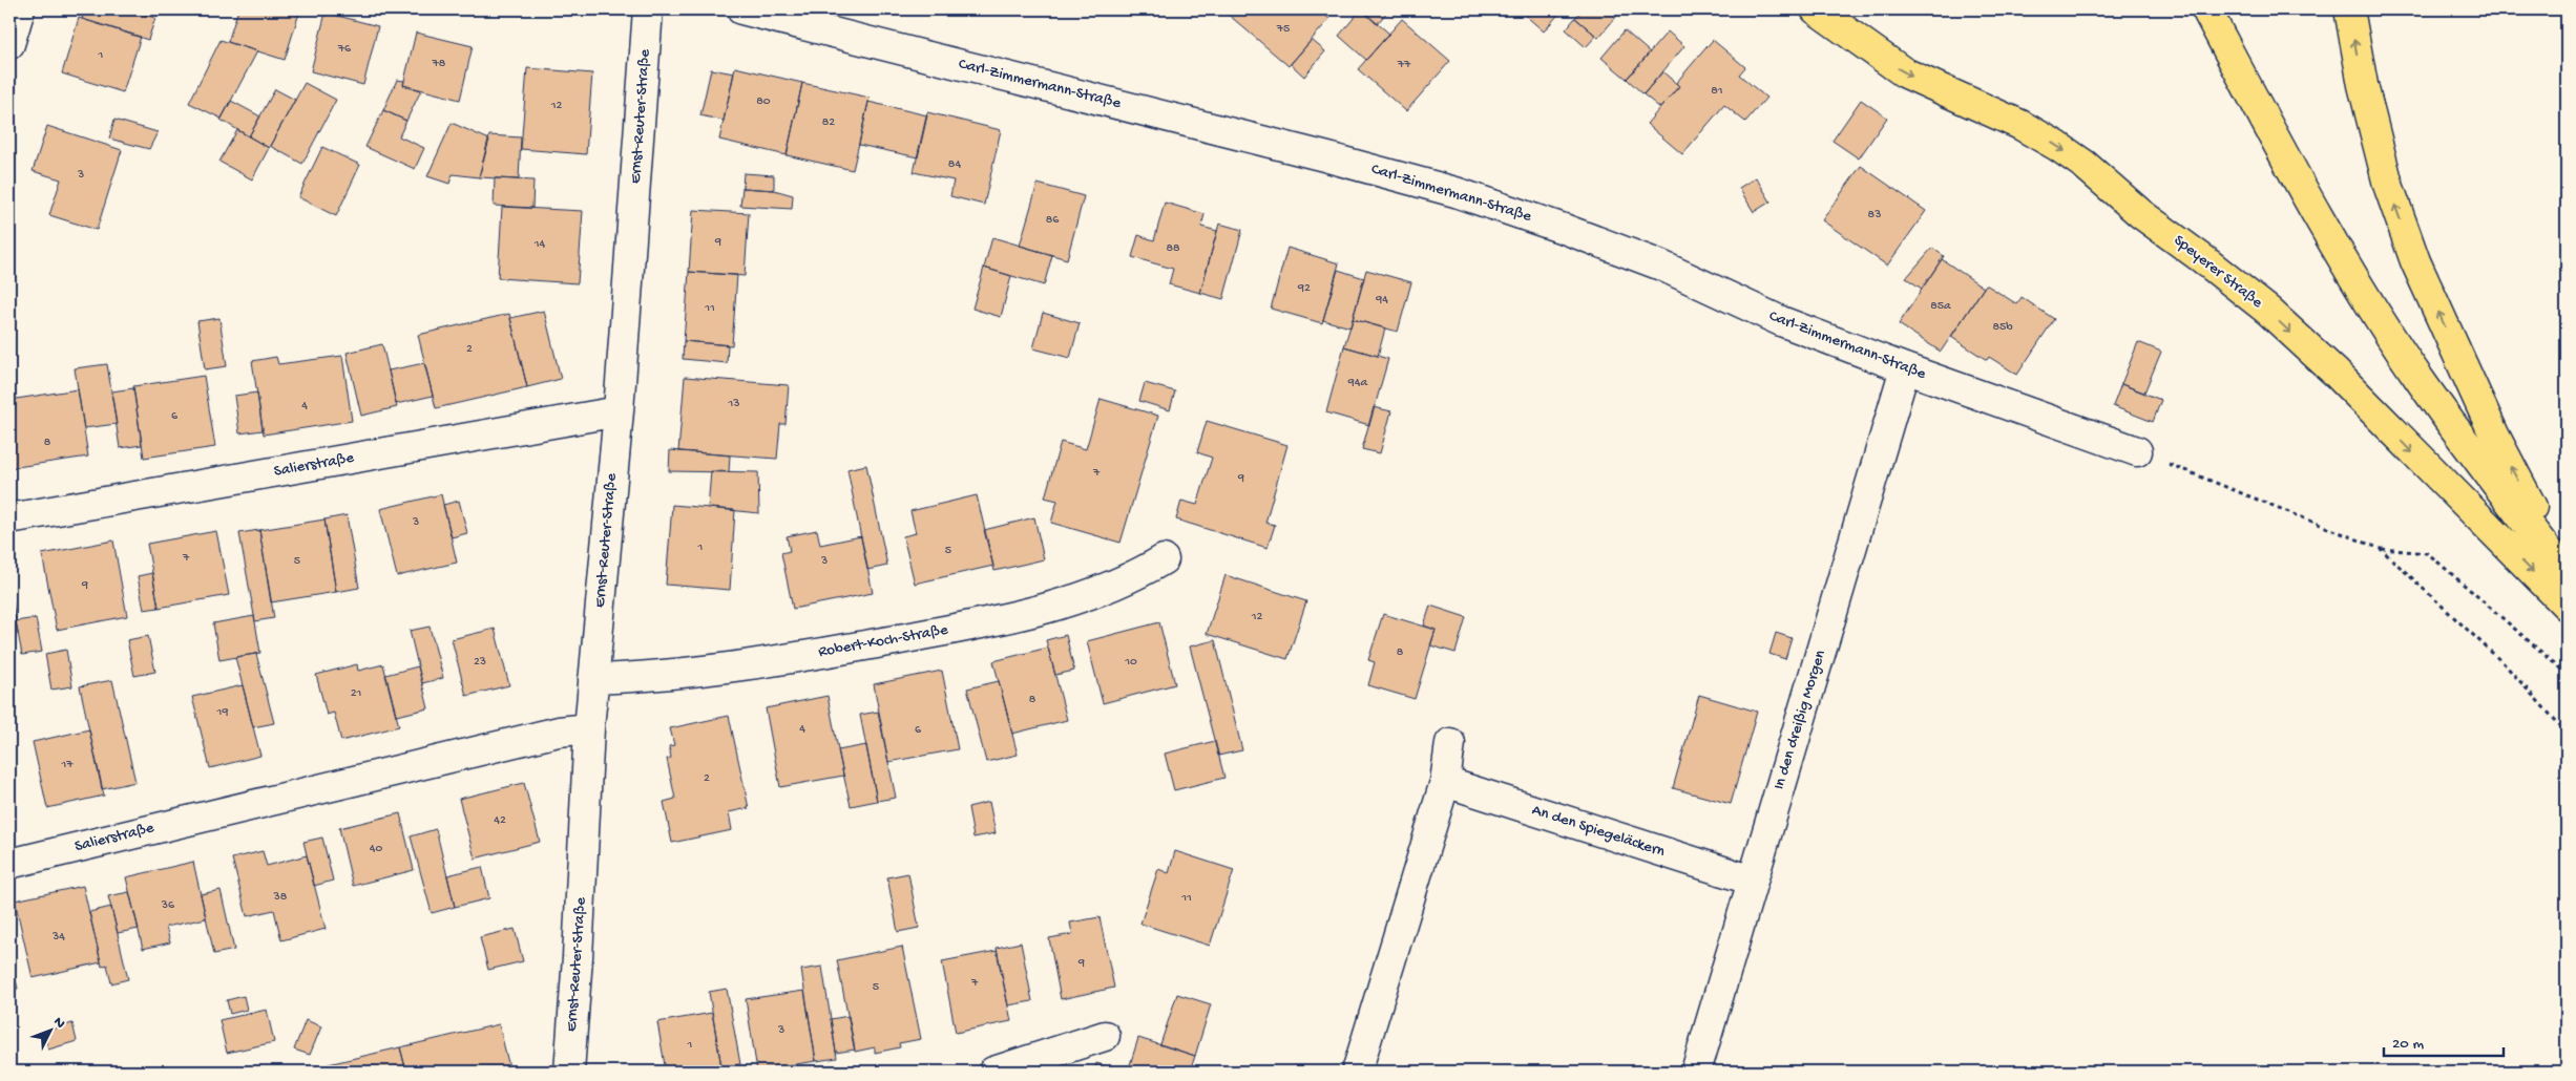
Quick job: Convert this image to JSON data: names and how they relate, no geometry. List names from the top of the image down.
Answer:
{
  "streets": {
    "main road": ["Speyerer Straße"],
    "street": [
      "Carl-Zimmermann-Straße",
      "Ernst-Reuter-Straße",
      "Salierstraße",
      "Robert-Koch-Straße",
      "In den dreißig Morgen",
      "An den Spiegeläckern"
    ]
  },
  "crossings": [
    ["Carl-Zimmermann-Straße", "In den dreißig Morgen"],
    ["Ernst-Reuter-Straße", "Salierstraße"],
    ["Ernst-Reuter-Straße", "Robert-Koch-Straße"],
    ["In den dreißig Morgen", "An den Spiegeläckern"]
  ],
  "house_numbers": [
    "75",
    "76",
    "1",
    "78",
    "77",
    "81",
    "80",
    "12",
    "82",
    "84",
    "3",
    "83",
    "86",
    "9",
    "14",
    "88",
    "92",
    "94",
    "85a",
    "11",
    "85b",
    "2",
    "94a",
    "13",
    "4",
    "6",
    "8",
    "7",
    "9",
    "3",
    "1",
    "5",
    "7",
    "5",
    "3",
    "9",
    "12",
    "8",
    "23",
    "10",
    "21",
    "8",
    "19",
    "4",
    "6",
    "17",
    "2",
    "42",
    "40",
    "38",
    "11",
    "36",
    "34",
    "9",
    "7",
    "5",
    "3",
    "1"
  ],
  "scale_bar": "20 m",
  "north": "top right"
}
